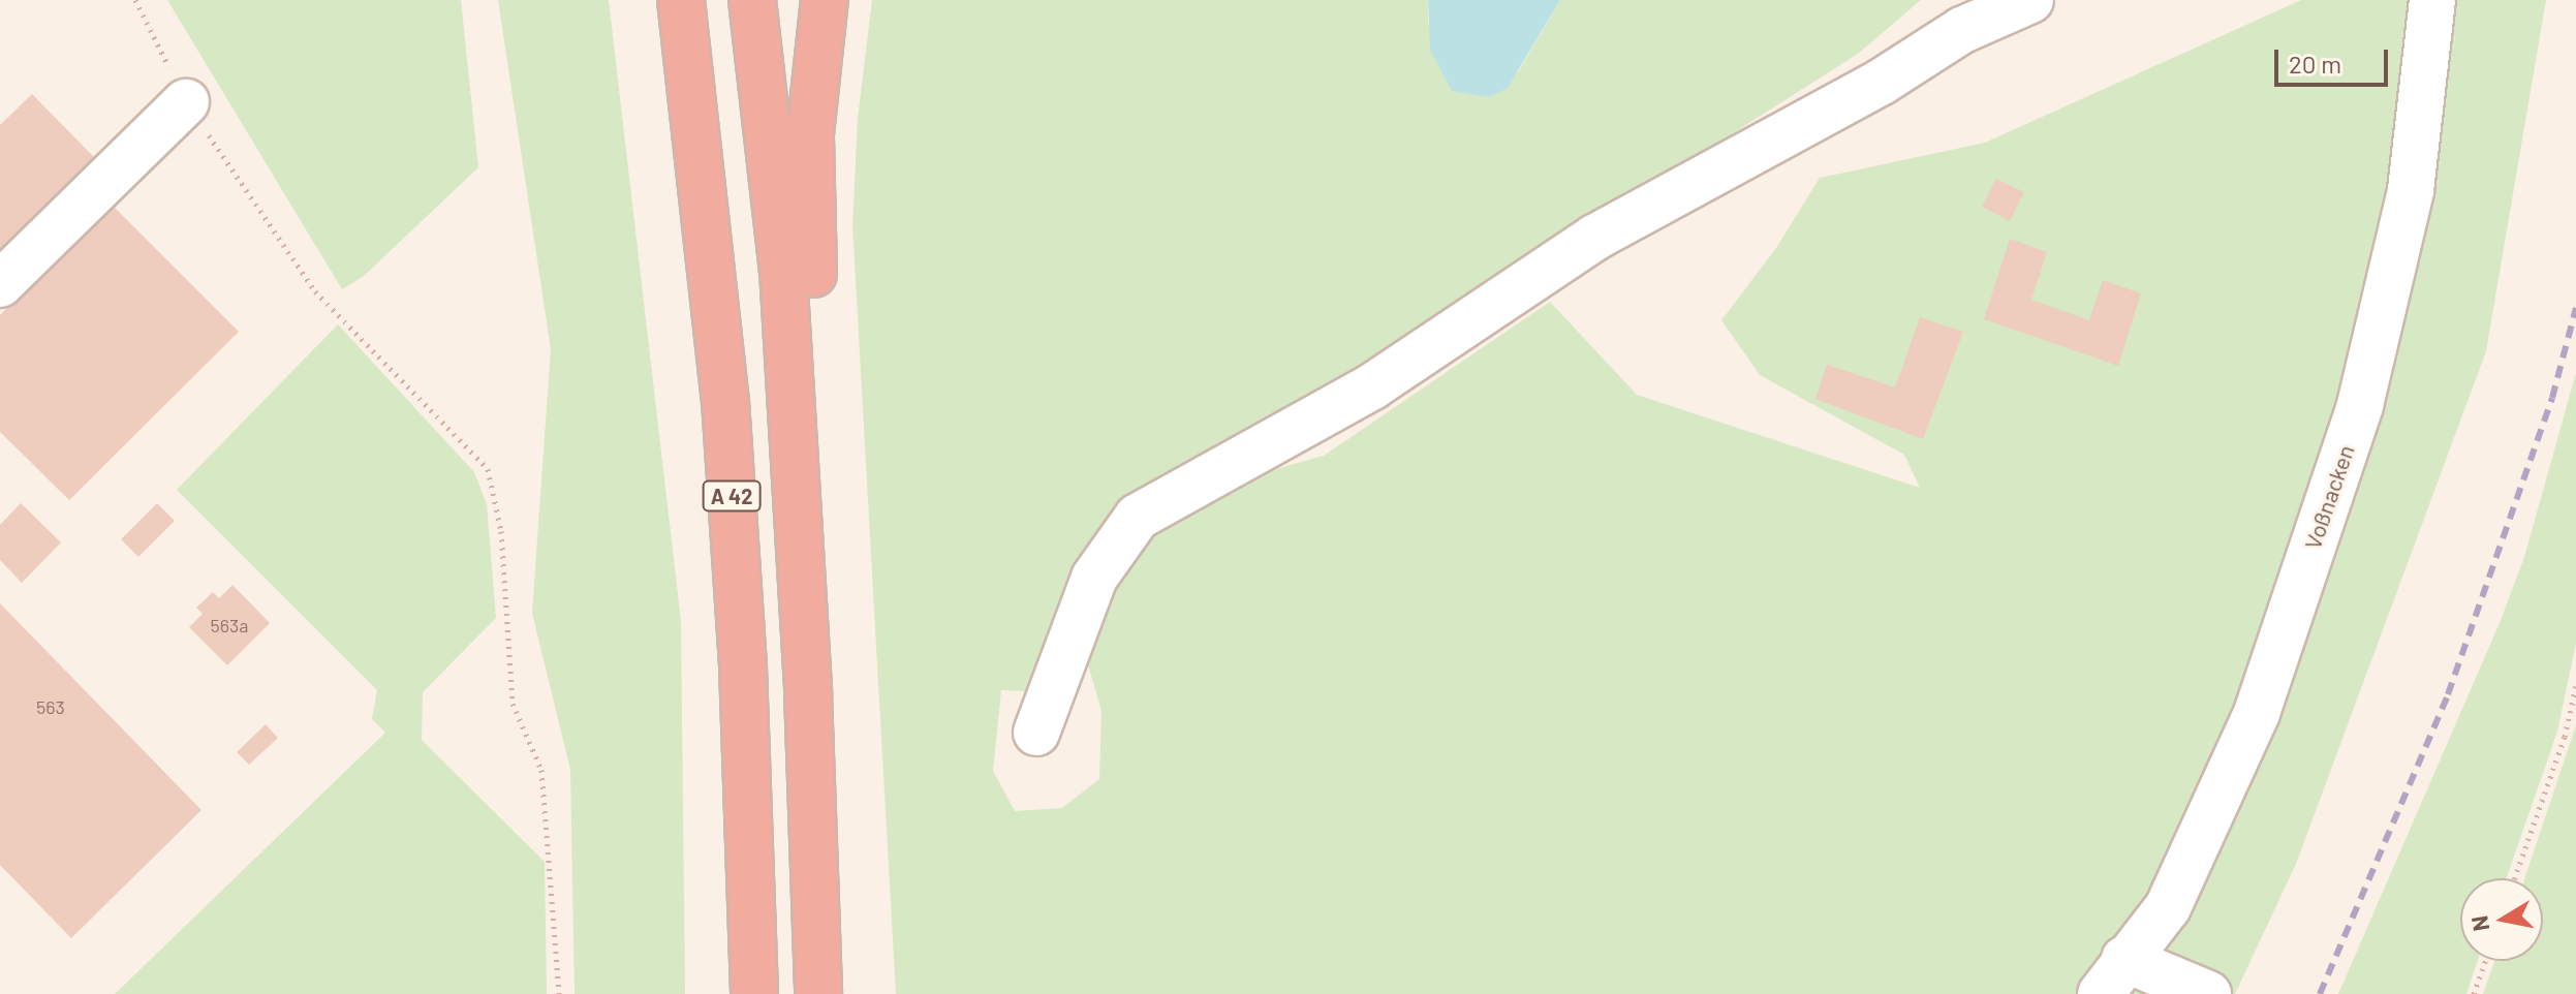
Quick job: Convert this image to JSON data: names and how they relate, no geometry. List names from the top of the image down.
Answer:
{
  "streets": {
    "highway": ["A 42"],
    "lane": ["Voßnacken"]
  },
  "house_numbers": ["563a", "563"],
  "scale_bar": "20 m",
  "north": "left"
}
